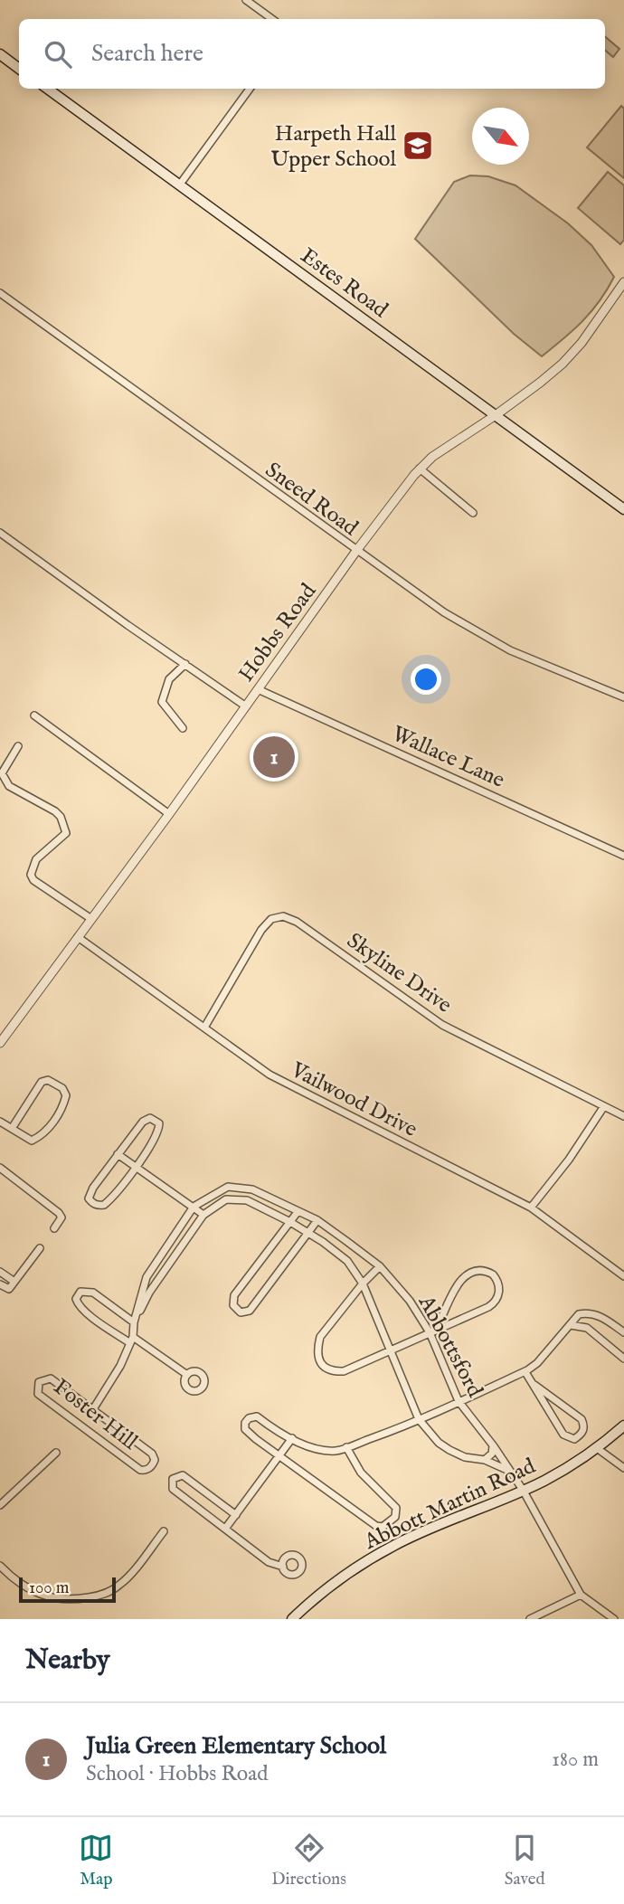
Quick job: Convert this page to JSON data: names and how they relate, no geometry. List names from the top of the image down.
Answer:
{
  "streets": {
    "main road": ["Estes Road", "Abbott Martin Road"],
    "street": [
      "Sneed Road",
      "Hobbs Road",
      "Wallace Lane",
      "Skyline Drive",
      "Vailwood Drive",
      "Abbottsford",
      "Foster Hill"
    ]
  },
  "crossings": [
    ["Estes Road", "Hobbs Road"],
    ["Sneed Road", "Hobbs Road"],
    ["Hobbs Road", "Wallace Lane"],
    ["Hobbs Road", "Vailwood Drive"],
    ["Skyline Drive", "Vailwood Drive"],
    ["Abbottsford", "Foster Hill"],
    ["Abbottsford", "Abbott Martin Road"]
  ],
  "places": {
    "school or university": ["Harpeth Hall Upper School"]
  },
  "scale_bar": "100 m",
  "north": "bottom right",
  "page": {
    "search": "Search here",
    "pins": "1",
    "scale": "100 m",
    "heading": "Nearby",
    "list": [
      {
        "mark": "1",
        "name": "Julia Green Elementary School",
        "note": "School · Hobbs Road",
        "value": "180 m"
      }
    ],
    "nav": ["Map", "Directions", "Saved"]
  }
}
